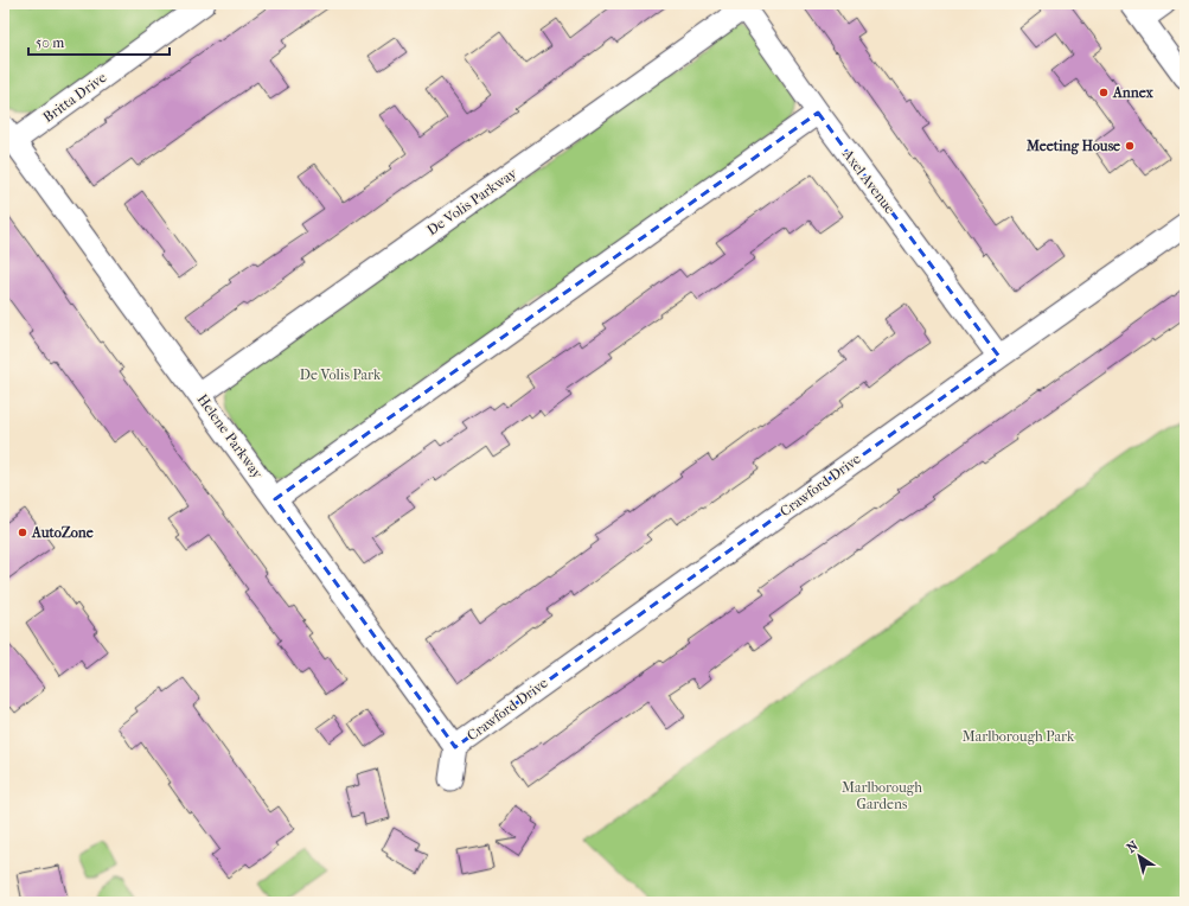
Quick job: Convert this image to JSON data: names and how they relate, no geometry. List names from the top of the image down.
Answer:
{
  "streets": {
    "street": [
      "Britta Drive",
      "Axel Avenue",
      "De Volis Parkway",
      "Helene Parkway",
      "Crawford Drive"
    ]
  },
  "crossings": [
    ["Britta Drive", "Helene Parkway"],
    ["Axel Avenue", "De Volis Parkway"],
    ["Axel Avenue", "Crawford Drive"],
    ["De Volis Parkway", "Helene Parkway"],
    ["Helene Parkway", "Crawford Drive"]
  ],
  "parks": ["De Volis Park", "Marlborough Park", "Marlborough Gardens"],
  "places": ["Annex", "Meeting House", "AutoZone"],
  "scale_bar": "50 m",
  "north": "top left"
}
